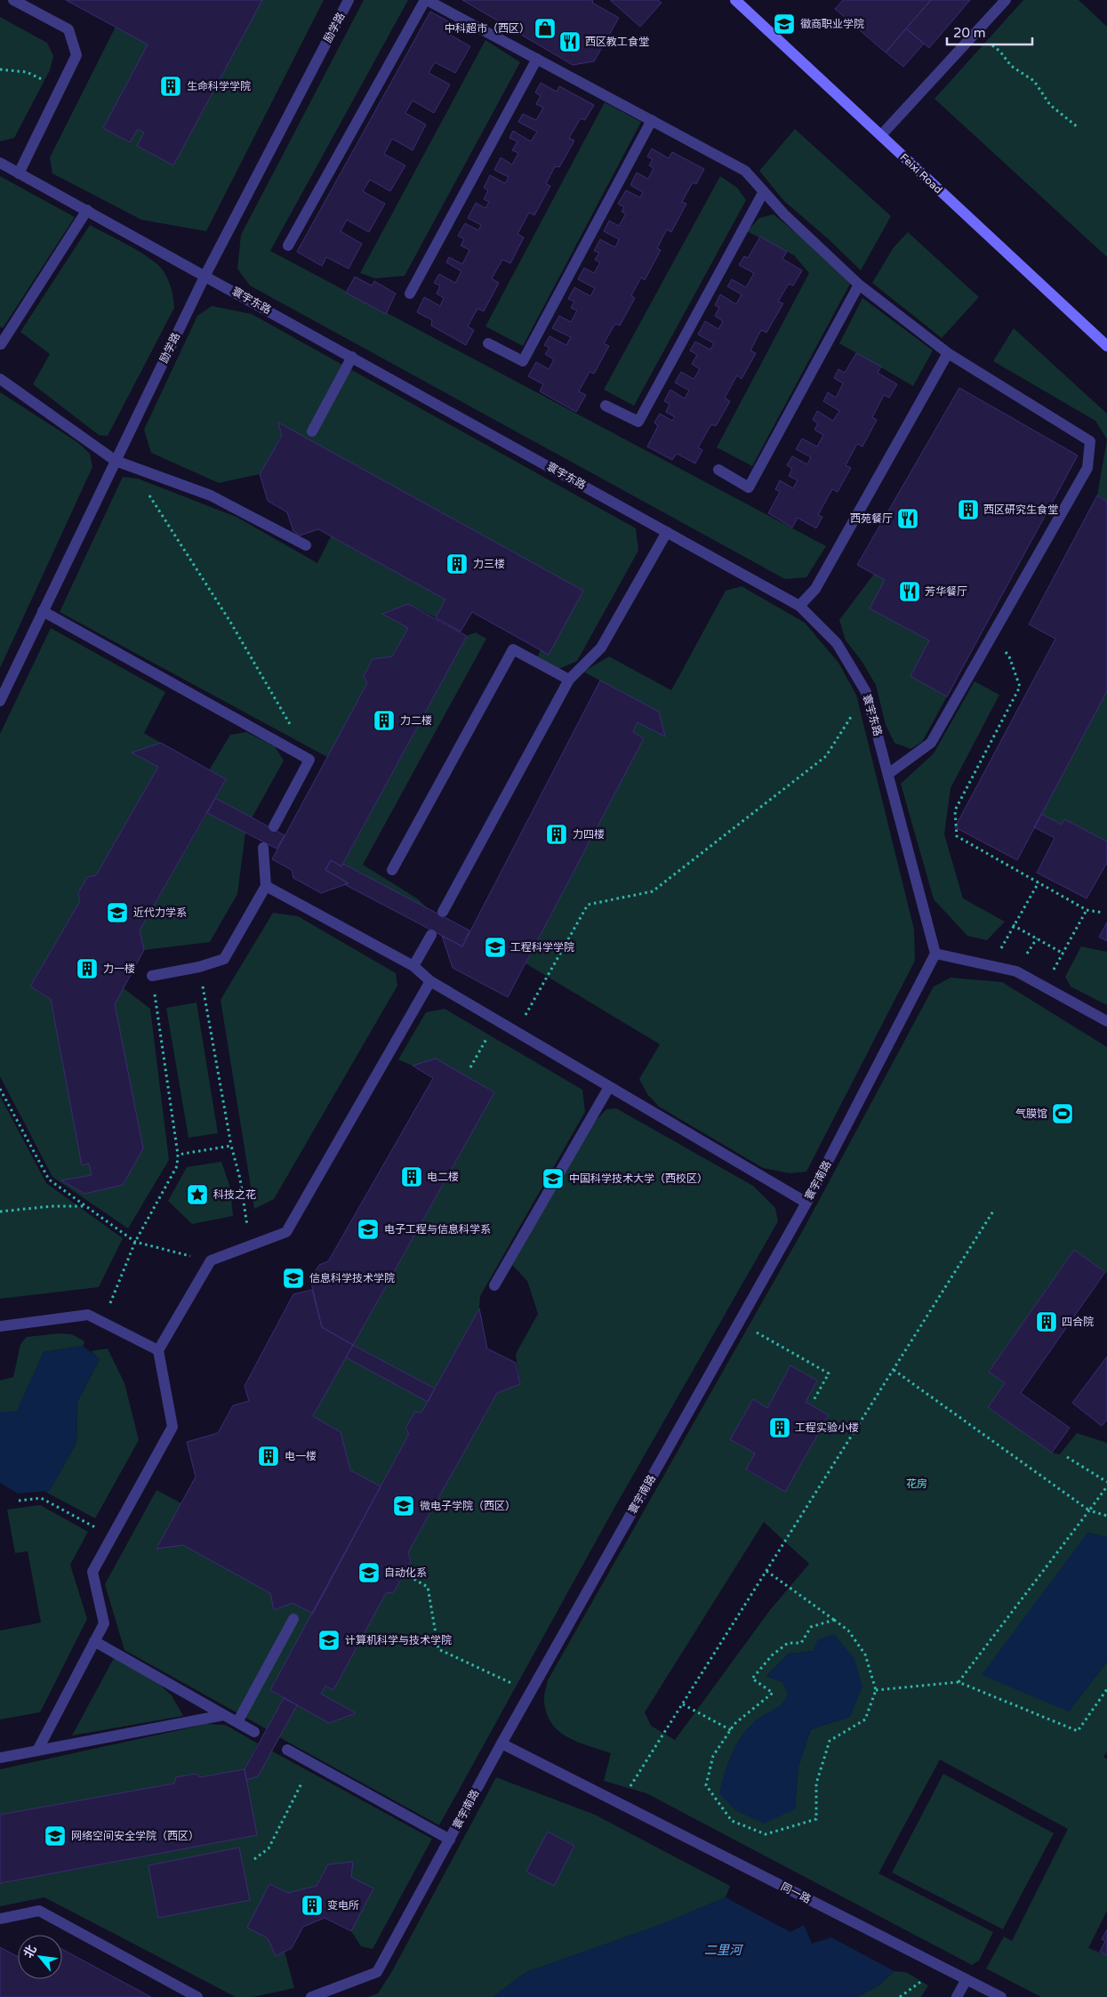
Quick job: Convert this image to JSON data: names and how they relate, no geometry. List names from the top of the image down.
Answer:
{
  "streets": {
    "main road": ["Feixi Road"],
    "street": [
      "励学路",
      "寰宇东路",
      "寰宇南路",
      "同一路"
    ]
  },
  "crossings": [
    ["励学路", "寰宇东路"],
    ["寰宇东路", "寰宇南路"],
    ["寰宇南路", "同一路"]
  ],
  "water": ["二里河"],
  "parks": ["花房"],
  "places": {
    "school or university": [
      "徽商职业学院",
      "近代力学系",
      "工程科学学院",
      "中国科学技术大学（西校区）",
      "电子工程与信息科学系",
      "信息科学技术学院",
      "微电子学院（西区）",
      "自动化系",
      "计算机科学与技术学院",
      "网络空间安全学院（西区）"
    ],
    "shop": ["中科超市（西区）"],
    "restaurant": ["西区教工食堂", "西苑餐厅", "芳华餐厅"],
    "building": [
      "生命科学学院",
      "西区研究生食堂",
      "力三楼",
      "力二楼",
      "力四楼",
      "力一楼",
      "电二楼",
      "四合院",
      "工程实验小楼",
      "电一楼",
      "变电所"
    ],
    "sports": ["气膜馆"],
    "place": ["科技之花"]
  },
  "scale_bar": "20 m",
  "north": "top left"
}
